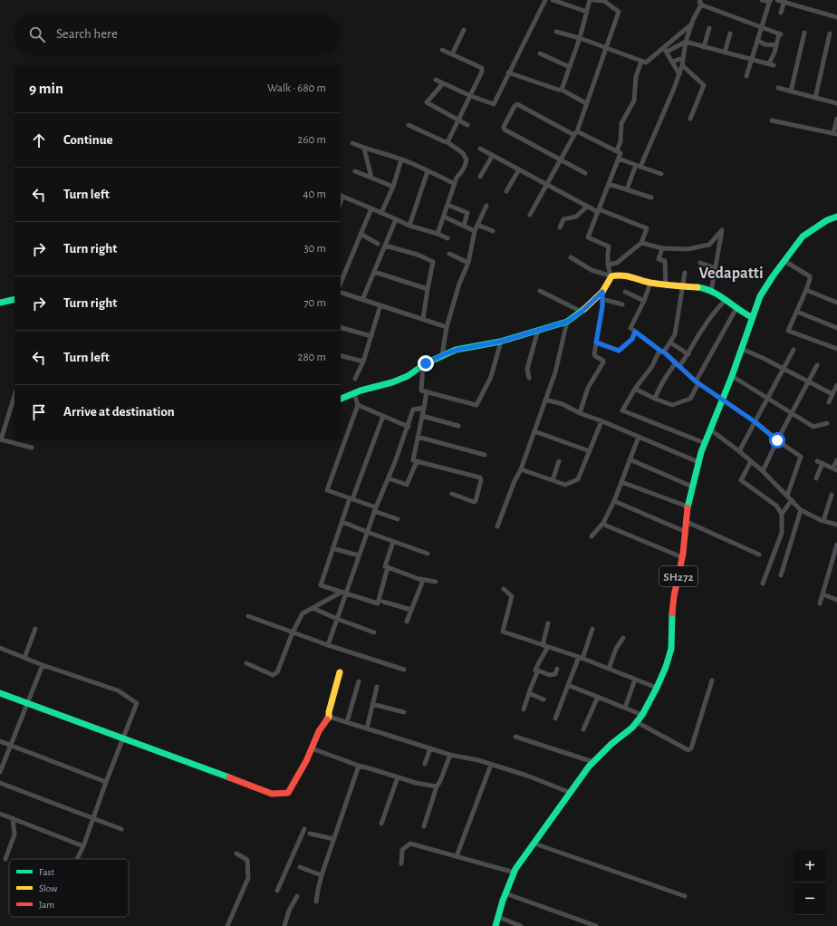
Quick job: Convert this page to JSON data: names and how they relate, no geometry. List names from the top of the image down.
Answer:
{
  "streets": {
    "street": ["SH272"]
  },
  "districts": ["Vedapatti"],
  "legend": ["Fast", "Slow", "Jam"],
  "page": {
    "search": "Search here",
    "heading": ["9 min", "Walk · 680 m"],
    "list": [
      ["Continue", "260 m"],
      ["Turn left", "40 m"],
      ["Turn right", "30 m"],
      ["Turn right", "70 m"],
      ["Turn left", "280 m"],
      "Arrive at destination"
    ],
    "map_buttons": ["+", "−"]
  }
}
